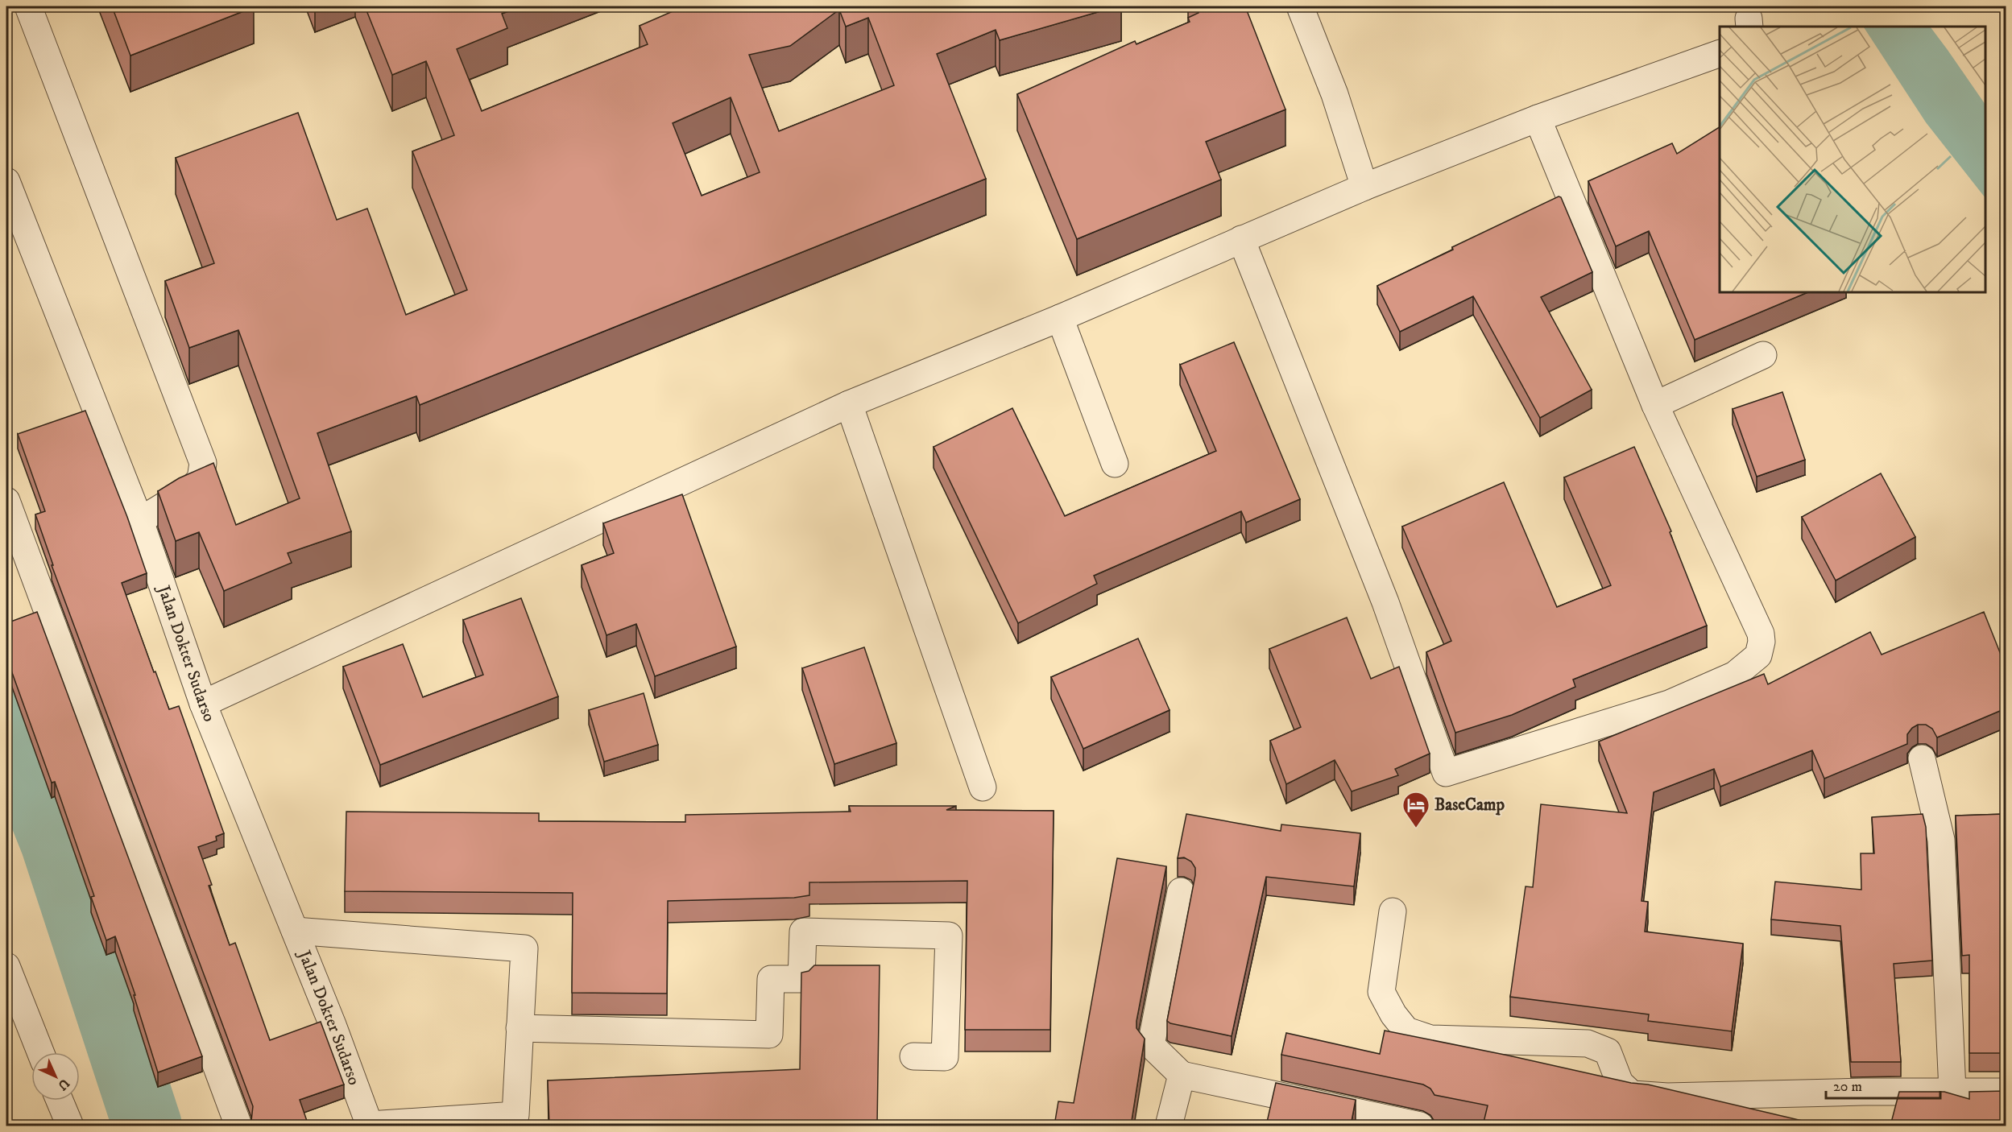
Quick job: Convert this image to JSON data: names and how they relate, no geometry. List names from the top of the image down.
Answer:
{
  "streets": {
    "street": ["Jalan Dokter Sudarso"]
  },
  "places": {
    "hotel": ["BaseCamp"]
  },
  "scale_bar": "20 m",
  "north": "bottom right"
}
